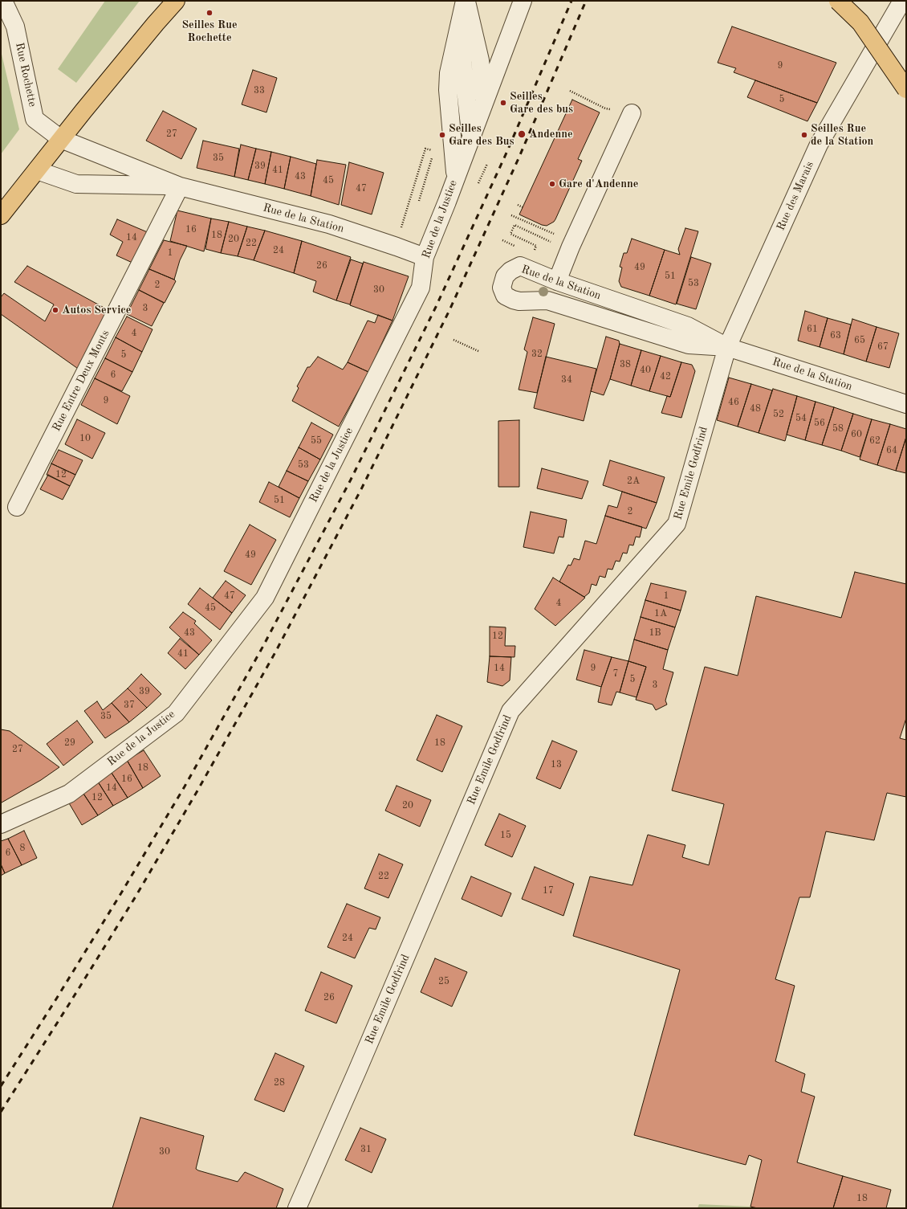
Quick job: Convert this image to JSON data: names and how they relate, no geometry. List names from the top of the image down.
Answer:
{
  "streets": {
    "street": [
      "Rue Rochette",
      "Rue des Marais",
      "Rue de la Station",
      "Rue de la Justice",
      "Rue Entre Deux Monts",
      "Rue Emile Godfrind"
    ]
  },
  "crossings": [
    ["Rue Rochette", "Rue de la Station"],
    ["Rue des Marais", "Rue de la Station"],
    ["Rue des Marais", "Rue Emile Godfrind"],
    ["Rue de la Station", "Rue de la Justice"],
    ["Rue de la Station", "Rue Entre Deux Monts"],
    ["Rue de la Station", "Rue Emile Godfrind"]
  ],
  "places": [
    "Seilles Rue Rochette",
    "Seilles Gare des bus",
    "Andenne",
    "Seilles Gare des Bus",
    "Seilles Rue de la Station",
    "Gare d'Andenne",
    "Autos Service"
  ],
  "house_numbers": [
    "9",
    "33",
    "5",
    "27",
    "35",
    "39",
    "41",
    "43",
    "45",
    "47",
    "16",
    "18",
    "14",
    "20",
    "22",
    "24",
    "1",
    "26",
    "49",
    "51",
    "53",
    "2",
    "30",
    "3",
    "61",
    "4",
    "63",
    "65",
    "67",
    "32",
    "5",
    "38",
    "40",
    "6",
    "42",
    "34",
    "9",
    "46",
    "48",
    "52",
    "54",
    "56",
    "58",
    "60",
    "10",
    "55",
    "62",
    "64",
    "53",
    "12",
    "2A",
    "51",
    "2",
    "49",
    "47",
    "1",
    "4",
    "45",
    "1A",
    "43",
    "1B",
    "12",
    "41",
    "14",
    "9",
    "7",
    "5",
    "3",
    "39",
    "37",
    "35",
    "29",
    "18",
    "27",
    "13",
    "18",
    "16",
    "14",
    "12",
    "20",
    "15",
    "8",
    "6",
    "22",
    "17",
    "24",
    "25",
    "26",
    "28",
    "31",
    "30",
    "18"
  ]
}
